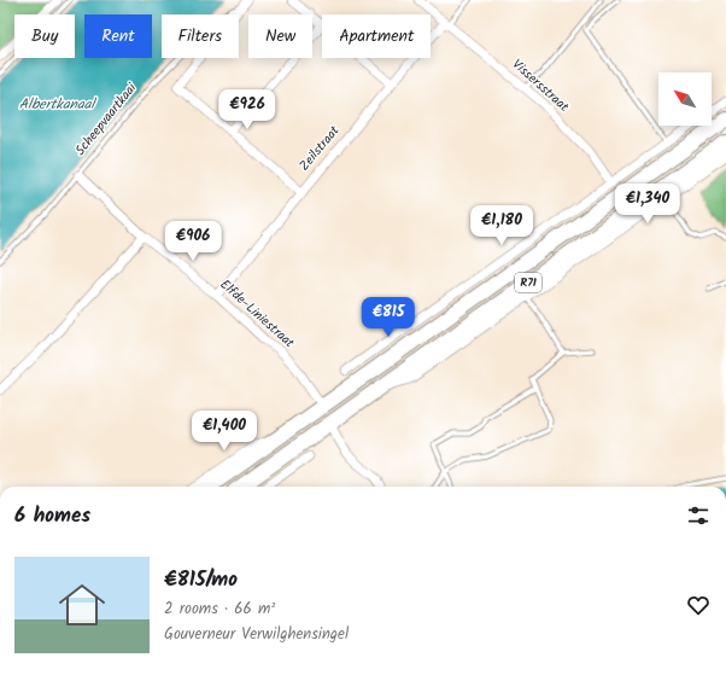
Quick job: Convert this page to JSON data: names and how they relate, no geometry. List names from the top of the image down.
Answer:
{
  "streets": {
    "highway": ["R71"],
    "street": [
      "Vissersstraat",
      "Scheepvaartkaai",
      "Zeilstraat",
      "Elfde-Liniestraat"
    ]
  },
  "crossings": [
    ["Vissersstraat", "Zeilstraat"],
    ["Scheepvaartkaai", "Elfde-Liniestraat"],
    ["Zeilstraat", "Elfde-Liniestraat"],
    ["R71", "Elfde-Liniestraat"]
  ],
  "water": ["Albertkanaal"],
  "north": "top left",
  "page": {
    "chip": [
      "Buy",
      "Rent",
      "Filters",
      "New",
      "Apartment"
    ],
    "price": [
      "€926",
      "€1,340",
      "€1,180",
      "€906",
      "€815",
      "€1,400"
    ],
    "heading": "6 homes",
    "list": [
      {
        "name": "€815/mo",
        "note": "2 rooms · 66 m² · Gouverneur Verwilghensingel"
      }
    ]
  }
}
